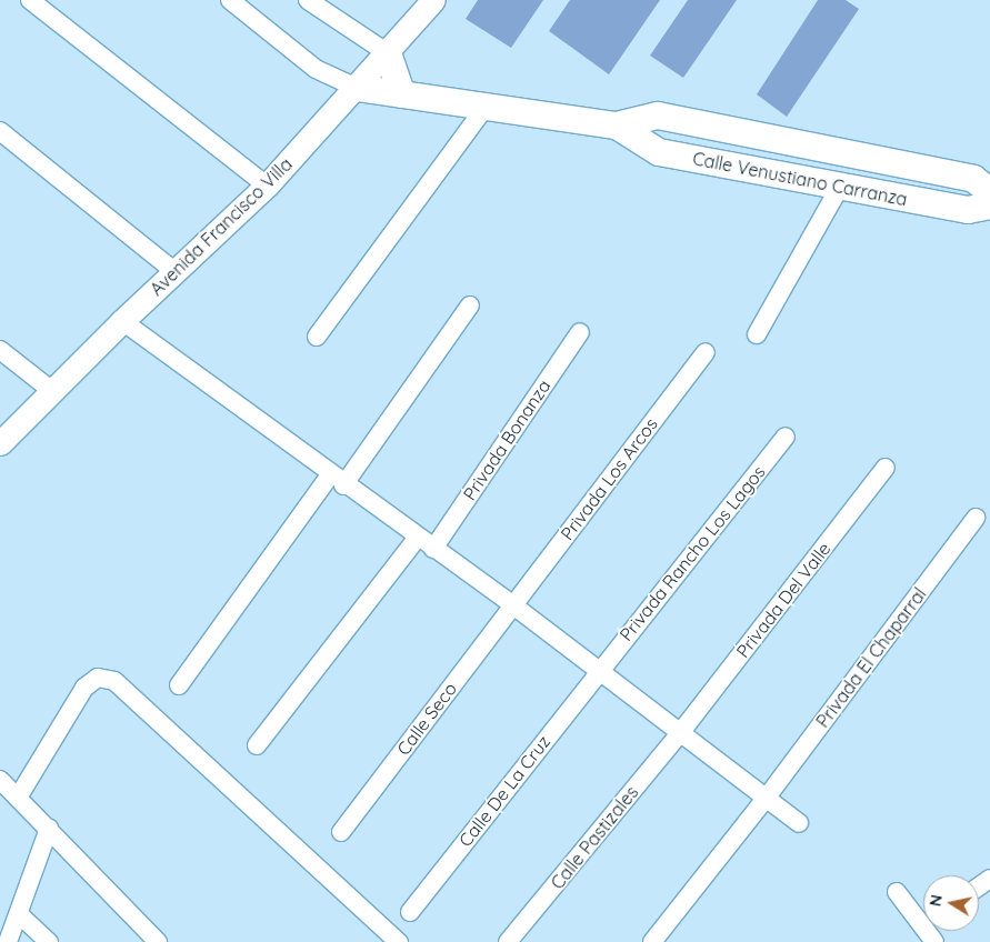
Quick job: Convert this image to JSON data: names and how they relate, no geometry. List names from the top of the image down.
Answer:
{
  "streets": {
    "main road": ["Calle Venustiano Carranza"],
    "street": [
      "Avenida Francisco Villa",
      "Privada Bonanza",
      "Privada Los Arcos",
      "Privada Rancho Los Lagos",
      "Privada Del Valle",
      "Privada El Chaparral",
      "Calle Seco",
      "Calle De La Cruz",
      "Calle Pastizales"
    ]
  },
  "crossings": [
    ["Calle Venustiano Carranza", "Avenida Francisco Villa"],
    ["Privada Los Arcos", "Calle Seco"],
    ["Privada Rancho Los Lagos", "Calle De La Cruz"],
    ["Privada Del Valle", "Calle Pastizales"]
  ],
  "north": "left"
}
